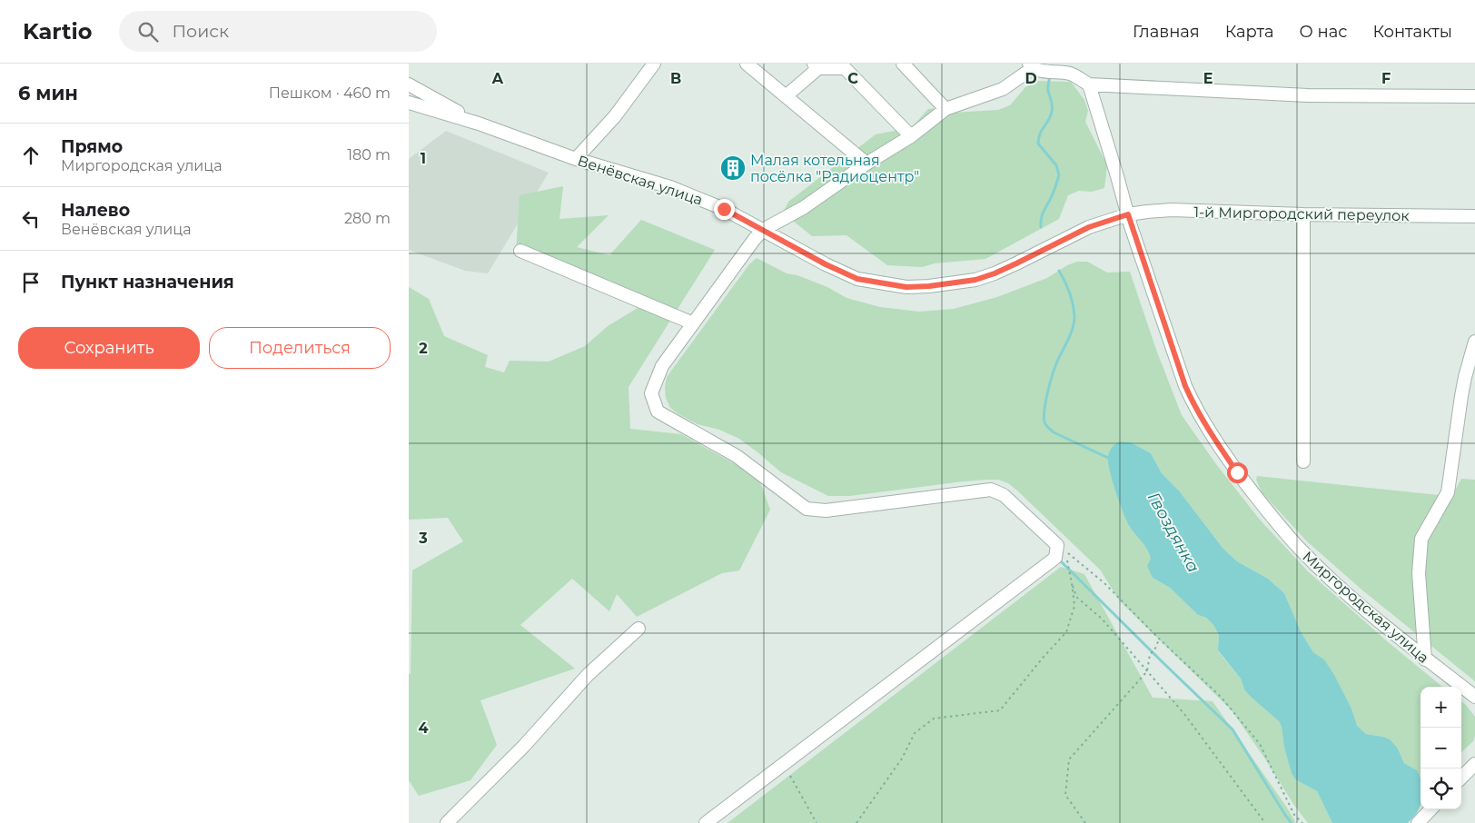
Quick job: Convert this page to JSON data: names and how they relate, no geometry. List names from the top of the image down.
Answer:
{
  "streets": {
    "street": ["Венёвская улица", "1-й Миргородский переулок", "Миргородская улица"]
  },
  "crossings": [
    ["Венёвская улица", "1-й Миргородский переулок"],
    ["Венёвская улица", "Миргородская улица"],
    ["1-й Миргородский переулок", "Миргородская улица"]
  ],
  "water": ["Гвоздянка"],
  "places": {
    "building": ["Малая котельная посёлка \"Радиоцентр\""]
  },
  "page": {
    "header": "Kartio",
    "search": "Поиск",
    "nav": [
      "Главная",
      "Карта",
      "О нас",
      "Контакты"
    ],
    "heading": ["6 мин", "Пешком · 460 m"],
    "list": [
      ["Прямо", "Миргородская улица", "180 m"],
      ["Налево", "Венёвская улица", "280 m"],
      "Пункт назначения"
    ],
    "buttons": ["Сохранить", "Поделиться"],
    "map_buttons": ["+", "−"]
  },
  "grid": {
    "columns": [
      "A",
      "B",
      "C",
      "D",
      "E",
      "F"
    ],
    "rows": [
      "1",
      "2",
      "3",
      "4"
    ]
  }
}
